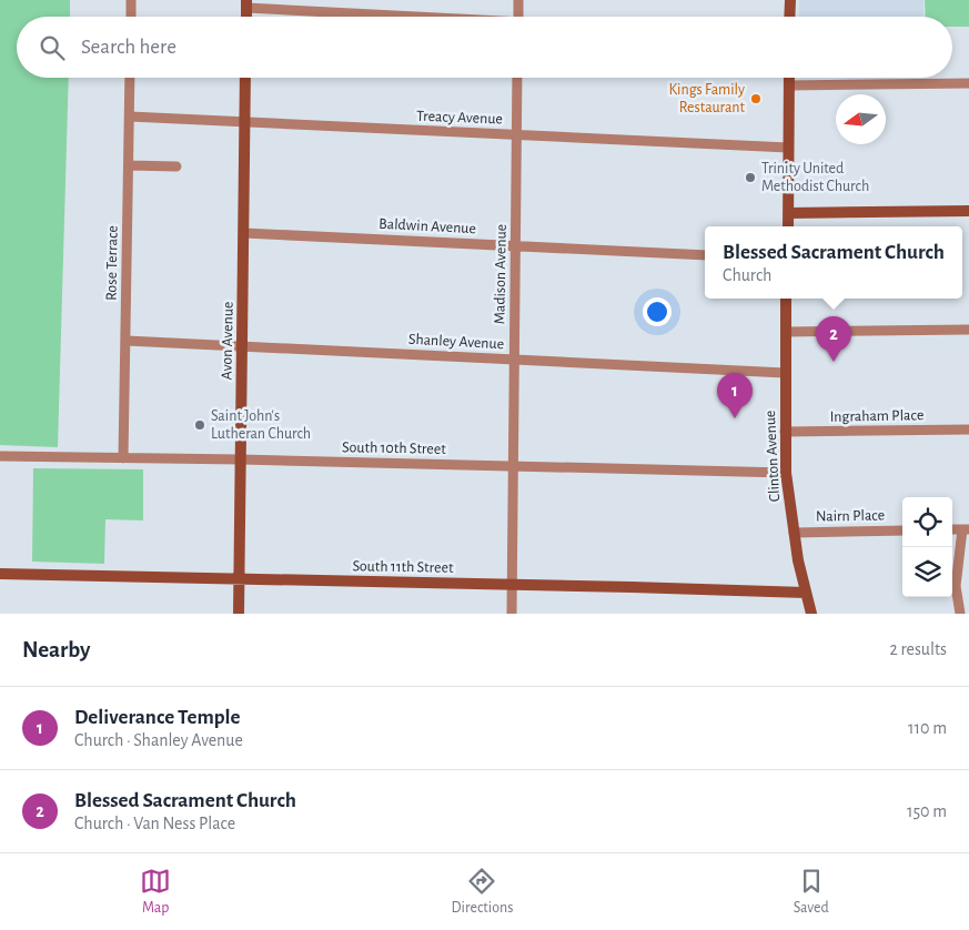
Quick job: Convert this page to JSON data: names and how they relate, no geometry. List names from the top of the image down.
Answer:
{
  "streets": {
    "street": [
      "Treacy Avenue",
      "Baldwin Avenue",
      "Rose Terrace",
      "Madison Avenue",
      "Avon Avenue",
      "Shanley Avenue",
      "Ingraham Place",
      "South 10th Street",
      "Clinton Avenue",
      "Nairn Place",
      "South 11th Street"
    ]
  },
  "crossings": [
    ["Treacy Avenue", "Rose Terrace"],
    ["Treacy Avenue", "Madison Avenue"],
    ["Treacy Avenue", "Avon Avenue"],
    ["Baldwin Avenue", "Madison Avenue"],
    ["Baldwin Avenue", "Avon Avenue"],
    ["Rose Terrace", "Shanley Avenue"],
    ["Rose Terrace", "South 10th Street"],
    ["Madison Avenue", "Shanley Avenue"],
    ["Madison Avenue", "South 10th Street"],
    ["Madison Avenue", "South 11th Street"],
    ["Avon Avenue", "Shanley Avenue"],
    ["Avon Avenue", "South 10th Street"],
    ["Avon Avenue", "South 11th Street"],
    ["Shanley Avenue", "Clinton Avenue"],
    ["Ingraham Place", "Clinton Avenue"],
    ["South 10th Street", "Clinton Avenue"],
    ["Clinton Avenue", "Nairn Place"],
    ["Clinton Avenue", "South 11th Street"]
  ],
  "places": ["Kings Family Restaurant", "Trinity United Methodist Church", "Saint John's Lutheran Church"],
  "north": "left",
  "page": {
    "search": "Search here",
    "popup": ["Blessed Sacrament Church", "Church"],
    "pins": ["2", "1"],
    "heading": ["Nearby", "2 results"],
    "list": [
      {
        "mark": "1",
        "name": "Deliverance Temple",
        "note": "Church · Shanley Avenue",
        "value": "110 m"
      },
      {
        "mark": "2",
        "name": "Blessed Sacrament Church",
        "note": "Church · Van Ness Place",
        "value": "150 m"
      }
    ],
    "nav": ["Map", "Directions", "Saved"]
  }
}
